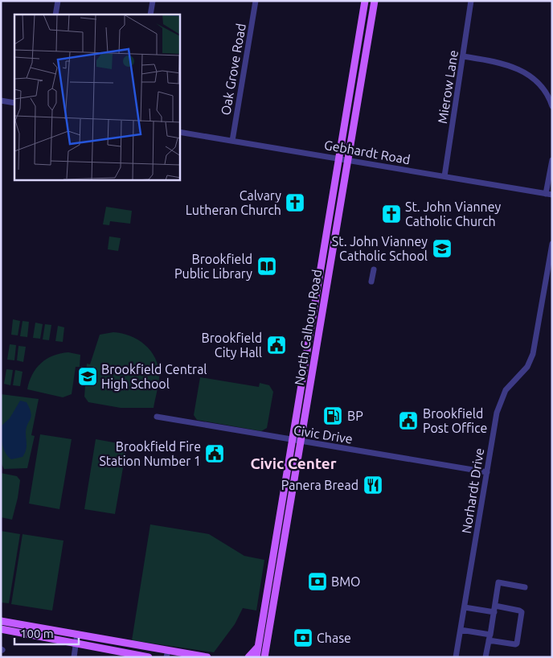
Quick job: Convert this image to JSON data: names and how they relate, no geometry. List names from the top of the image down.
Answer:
{
  "streets": {
    "main road": ["North Calhoun Road"],
    "street": [
      "Oak Grove Road",
      "Mierow Lane",
      "Gebhardt Road",
      "Civic Drive",
      "Norhardt Drive"
    ]
  },
  "crossings": [
    ["Oak Grove Road", "Gebhardt Road"],
    ["Mierow Lane", "Gebhardt Road"],
    ["Gebhardt Road", "North Calhoun Road"],
    ["North Calhoun Road", "Civic Drive"],
    ["Civic Drive", "Norhardt Drive"]
  ],
  "districts": ["Civic Center"],
  "places": {
    "church": ["Calvary Lutheran Church", "St. John Vianney Catholic Church"],
    "school or university": ["St. John Vianney Catholic School", "Brookfield Central High School"],
    "library": ["Brookfield Public Library"],
    "public building": ["Brookfield City Hall", "Brookfield Post Office", "Brookfield Fire Station Number 1"],
    "fuel station": ["BP"],
    "restaurant": ["Panera Bread"],
    "bank": ["BMO", "Chase"]
  },
  "scale_bar": "100 m"
}
